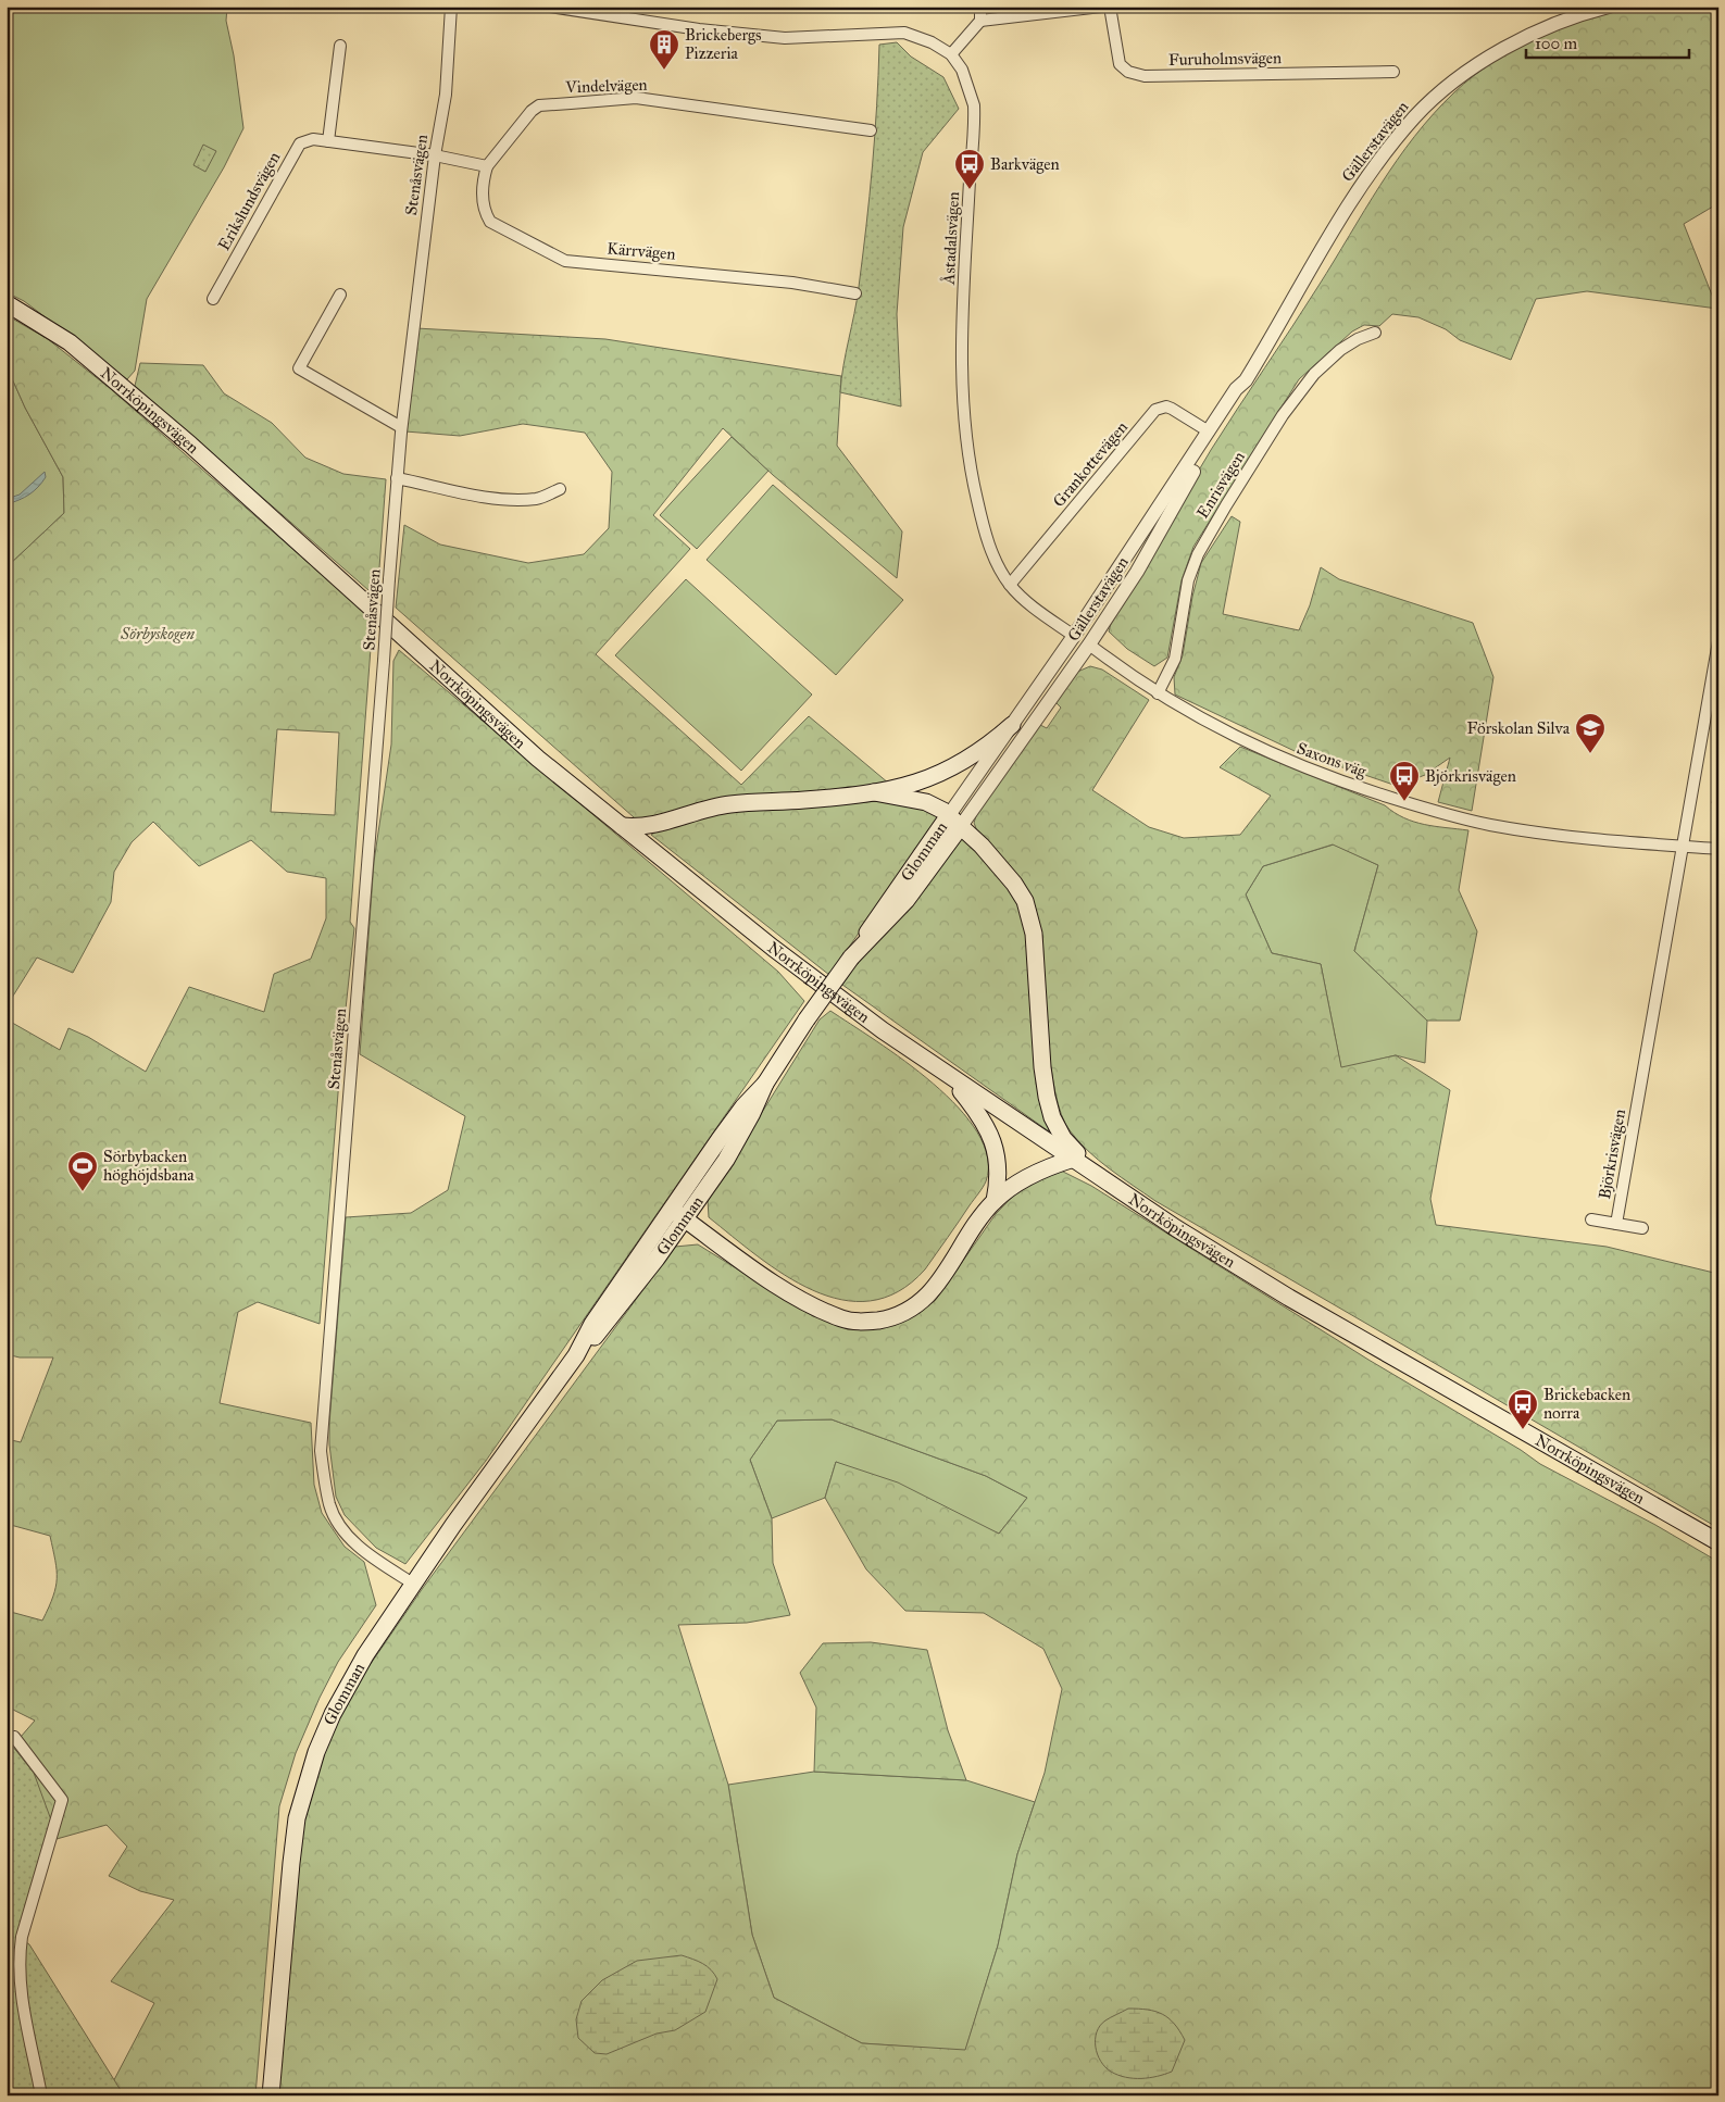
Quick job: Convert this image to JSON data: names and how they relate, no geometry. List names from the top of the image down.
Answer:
{
  "streets": {
    "main road": ["Norrköpingsvägen", "Glomman"],
    "street": [
      "Furuholmsvägen",
      "Vindelvägen",
      "Gällerstavägen",
      "Stenåsvägen",
      "Erikslundsvägen",
      "Åstadalsvägen",
      "Kärrvägen",
      "Grankottevägen",
      "Enrisvägen",
      "Saxons väg",
      "Björkrisvägen"
    ]
  },
  "crossings": [
    ["Vindelvägen", "Kärrvägen"],
    ["Gällerstavägen", "Åstadalsvägen"],
    ["Gällerstavägen", "Grankottevägen"],
    ["Gällerstavägen", "Saxons väg"],
    ["Gällerstavägen", "Glomman"],
    ["Stenåsvägen", "Erikslundsvägen"],
    ["Stenåsvägen", "Glomman"],
    ["Åstadalsvägen", "Grankottevägen"],
    ["Enrisvägen", "Saxons väg"],
    ["Saxons väg", "Björkrisvägen"]
  ],
  "parks": ["Sörbyskogen"],
  "places": {
    "building": ["Brickebergs Pizzeria"],
    "bus stop": ["Barkvägen", "Björkrisvägen", "Brickebacken norra"],
    "school or university": ["Förskolan Silva"],
    "sports": ["Sörbybacken höghöjdsbana"]
  },
  "scale_bar": "100 m"
}
